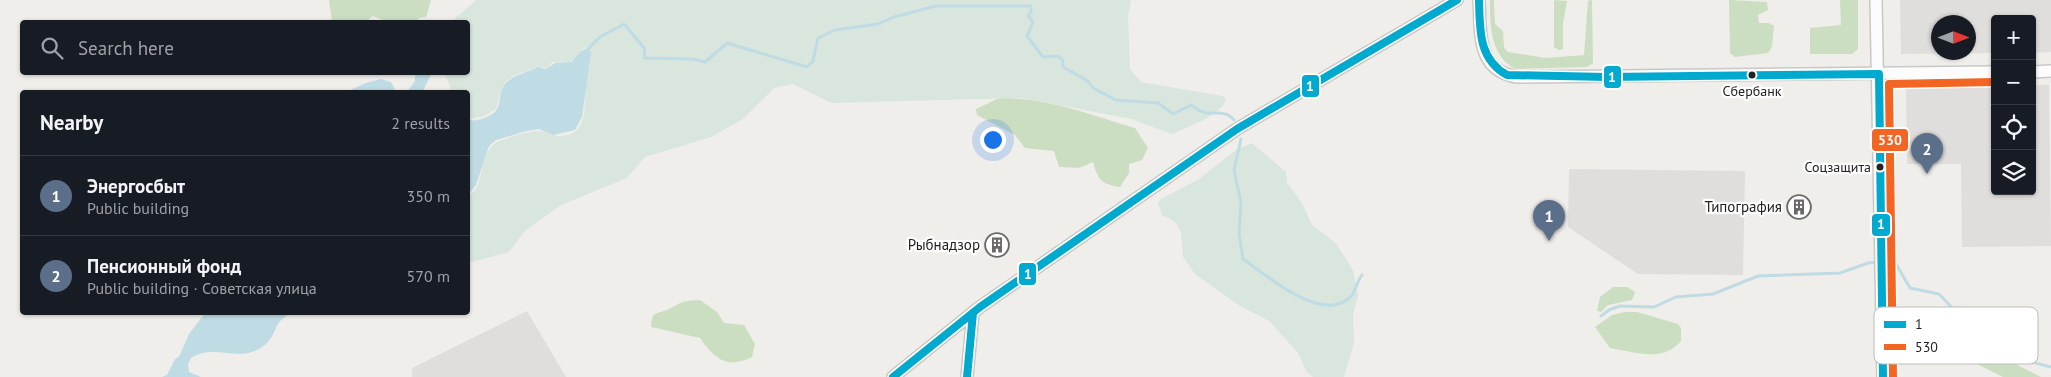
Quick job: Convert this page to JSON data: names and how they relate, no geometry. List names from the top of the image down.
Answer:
{
  "places": {
    "other": ["Сбербанк", "Соцзащита"],
    "building": ["Типография", "Рыбнадзор"]
  },
  "lines": ["transit line 1", "transit line 530"],
  "legend": ["1", "530"],
  "north": "right",
  "page": {
    "map_buttons": ["+", "−"],
    "search": "Search here",
    "heading": ["Nearby", "2 results"],
    "pins": ["2", "1"],
    "list": [
      {
        "mark": "1",
        "name": "Энергосбыт",
        "note": "Public building",
        "value": "350 m"
      },
      {
        "mark": "2",
        "name": "Пенсионный фонд",
        "note": "Public building · Советская улица",
        "value": "570 m"
      }
    ]
  }
}
